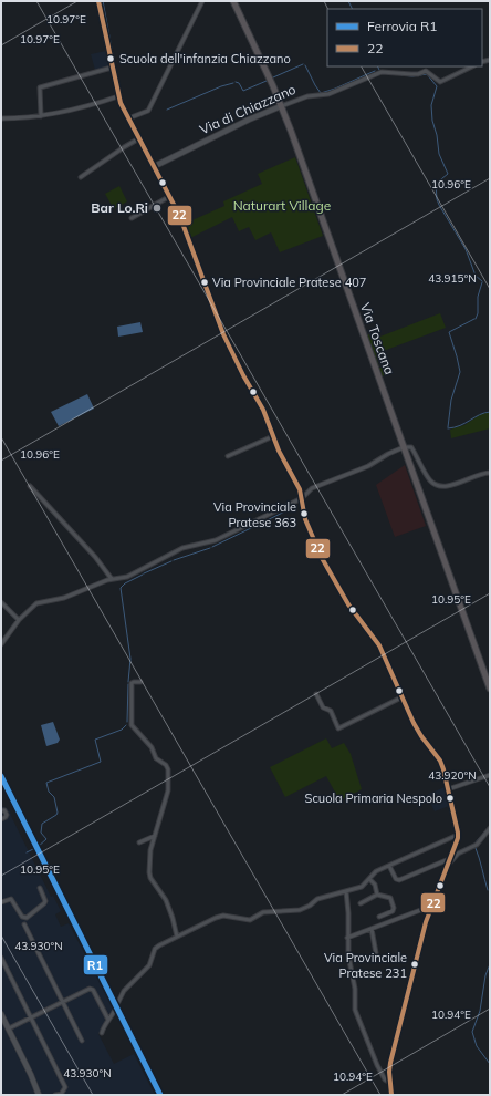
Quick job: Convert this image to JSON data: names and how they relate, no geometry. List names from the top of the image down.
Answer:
{
  "streets": {
    "main road": ["Via Toscana"],
    "street": ["Via di Chiazzano"]
  },
  "crossings": [
    ["Via di Chiazzano", "Via Toscana"]
  ],
  "parks": ["Naturart Village"],
  "places": [
    "Scuola dell'infanzia Chiazzano",
    "Bar Lo.Ri",
    "Via Provinciale Pratese 407",
    "Via Provinciale Pratese 363",
    "Scuola Primaria Nespolo",
    "Via Provinciale Pratese 231"
  ],
  "lines": ["transit line 22", "rail line R1"],
  "legend": ["Ferrovia R1", "22"],
  "coordinates": [
    "10.97°E",
    "10.96°E",
    "43.915°N",
    "10.95°E",
    "43.920°N",
    "43.930°N",
    "10.94°E"
  ]
}
